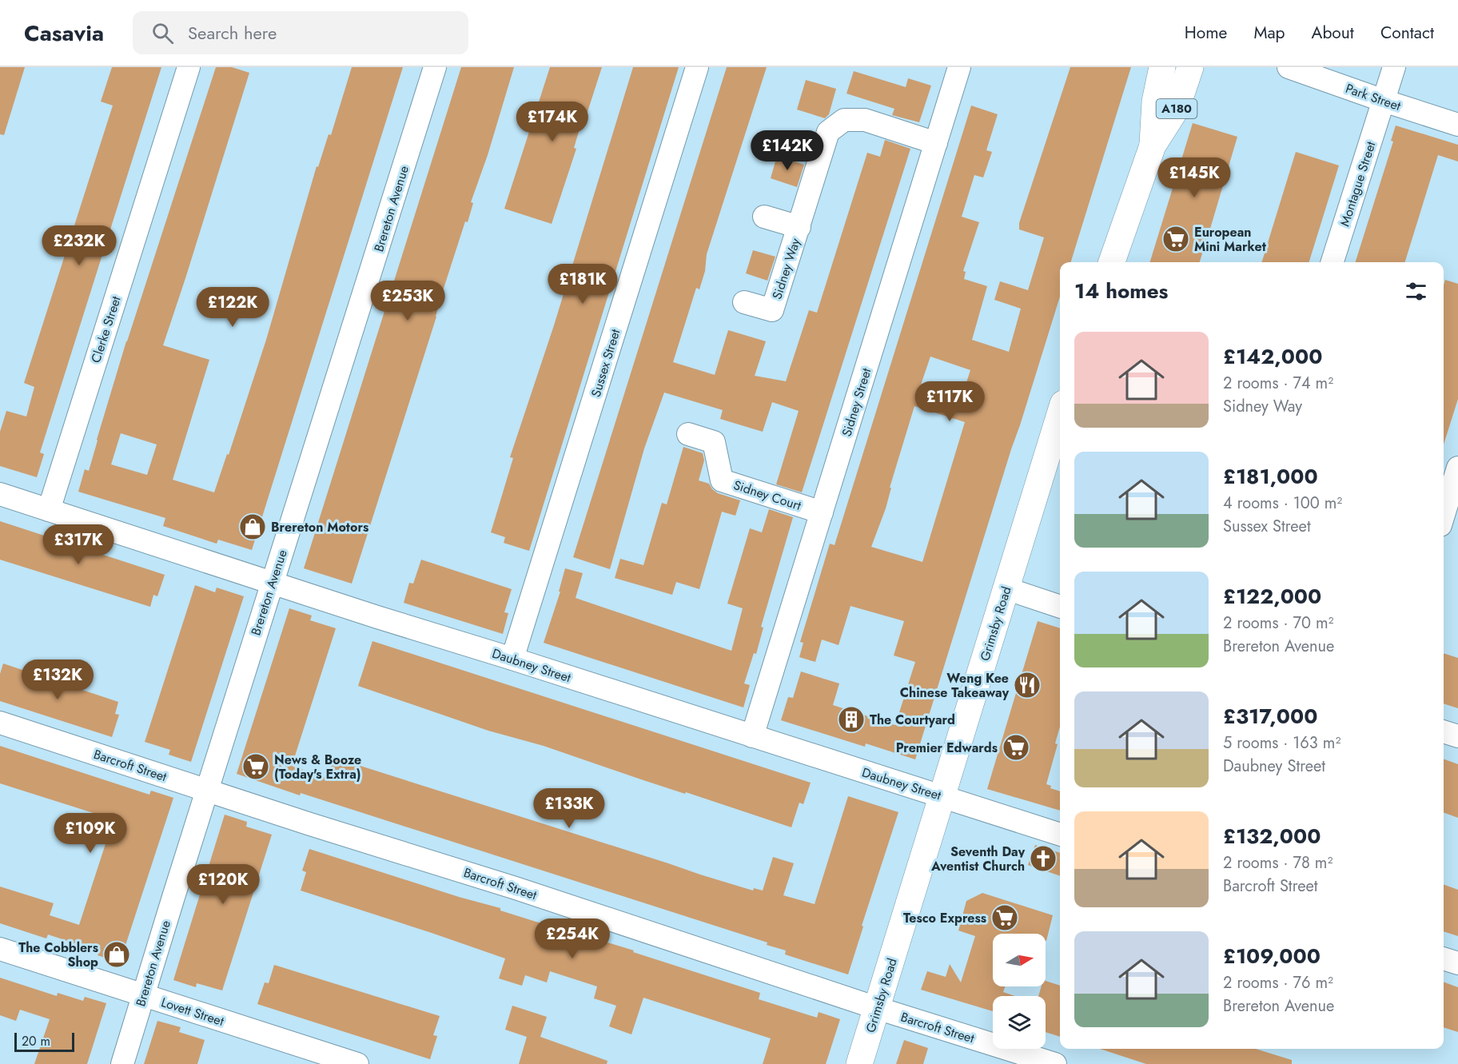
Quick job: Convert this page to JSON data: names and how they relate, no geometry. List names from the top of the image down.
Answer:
{
  "streets": {
    "main road": ["A180", "Grimsby Road"],
    "street": [
      "Park Street",
      "Montague Street",
      "Brereton Avenue",
      "Sidney Way",
      "Clerke Street",
      "Sussex Street",
      "Sidney Street",
      "Sidney Court",
      "Daubney Street",
      "Barcroft Street",
      "Lovett Street"
    ]
  },
  "crossings": [
    ["Park Street", "Montague Street"],
    ["Brereton Avenue", "Daubney Street"],
    ["Brereton Avenue", "Barcroft Street"],
    ["Brereton Avenue", "Lovett Street"],
    ["Sidney Way", "Sidney Street"],
    ["Clerke Street", "Daubney Street"],
    ["Sussex Street", "Daubney Street"],
    ["Sidney Street", "Sidney Court"],
    ["Sidney Street", "Daubney Street"],
    ["Grimsby Road", "Daubney Street"],
    ["Grimsby Road", "Barcroft Street"]
  ],
  "places": {
    "supermarket": [
      "European Mini Market",
      "Premier Edwards",
      "News & Booze (Today's Extra)",
      "Tesco Express"
    ],
    "shop": ["Brereton Motors", "The Cobblers Shop"],
    "restaurant": ["Weng Kee Chinese Takeaway"],
    "building": ["The Courtyard"],
    "church": ["Seventh Day Aventist Church"]
  },
  "scale_bar": "20 m",
  "north": "right",
  "page": {
    "header": "Casavia",
    "search": "Search here",
    "nav": [
      "Home",
      "Map",
      "About",
      "Contact"
    ],
    "price": [
      "£174K",
      "£142K",
      "£145K",
      "£232K",
      "£181K",
      "£253K",
      "£122K",
      "£117K",
      "£317K",
      "£132K",
      "£133K",
      "£109K",
      "£120K",
      "£254K"
    ],
    "heading": "14 homes",
    "list": [
      {
        "name": "£142,000",
        "note": "2 rooms · 74 m² · Sidney Way"
      },
      {
        "name": "£181,000",
        "note": "4 rooms · 100 m² · Sussex Street"
      },
      {
        "name": "£122,000",
        "note": "2 rooms · 70 m² · Brereton Avenue"
      },
      {
        "name": "£317,000",
        "note": "5 rooms · 163 m² · Daubney Street"
      },
      {
        "name": "£132,000",
        "note": "2 rooms · 78 m² · Barcroft Street"
      },
      {
        "name": "£109,000",
        "note": "2 rooms · 76 m² · Brereton Avenue"
      }
    ],
    "scale": "20 m"
  }
}
